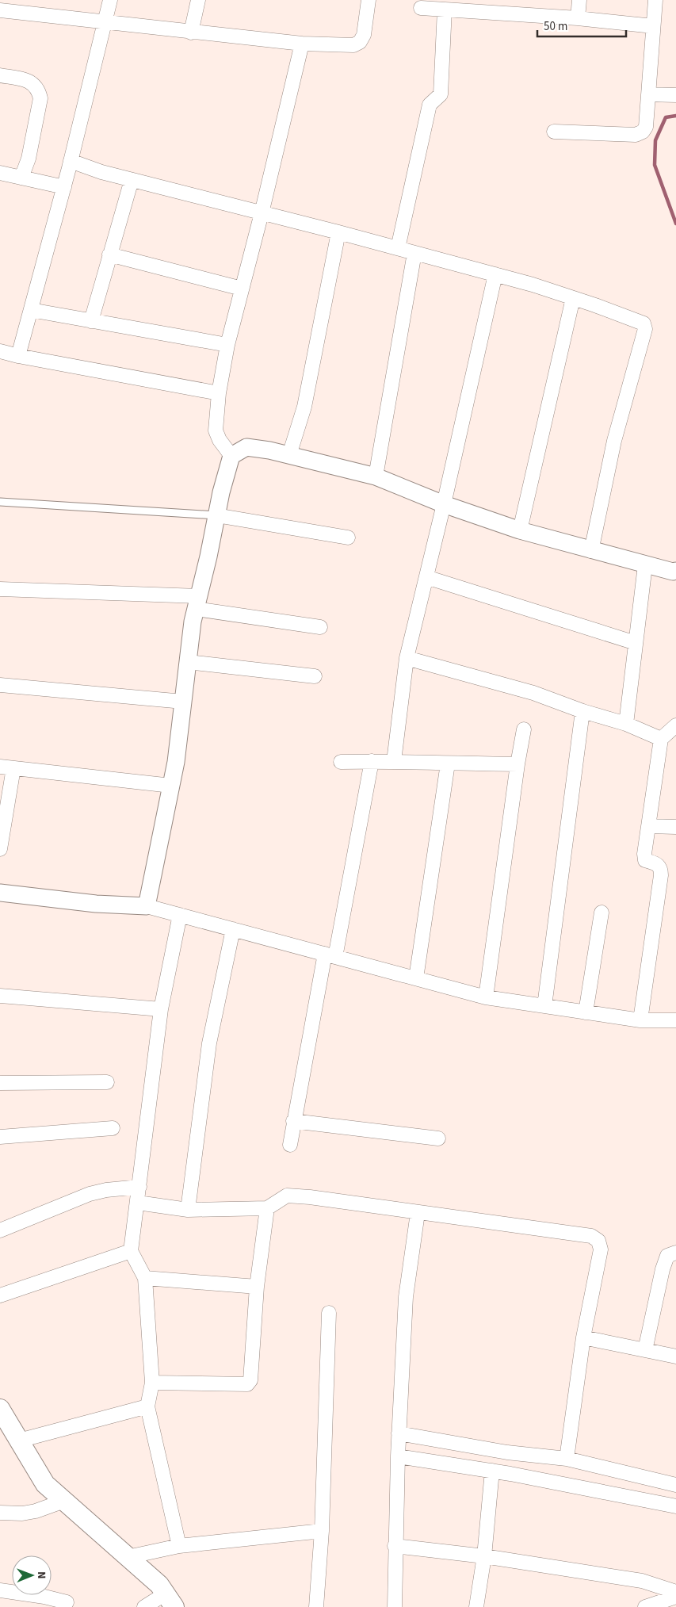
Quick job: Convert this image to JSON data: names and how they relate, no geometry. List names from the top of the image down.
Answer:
{
  "scale_bar": "50 m",
  "north": "right"
}
